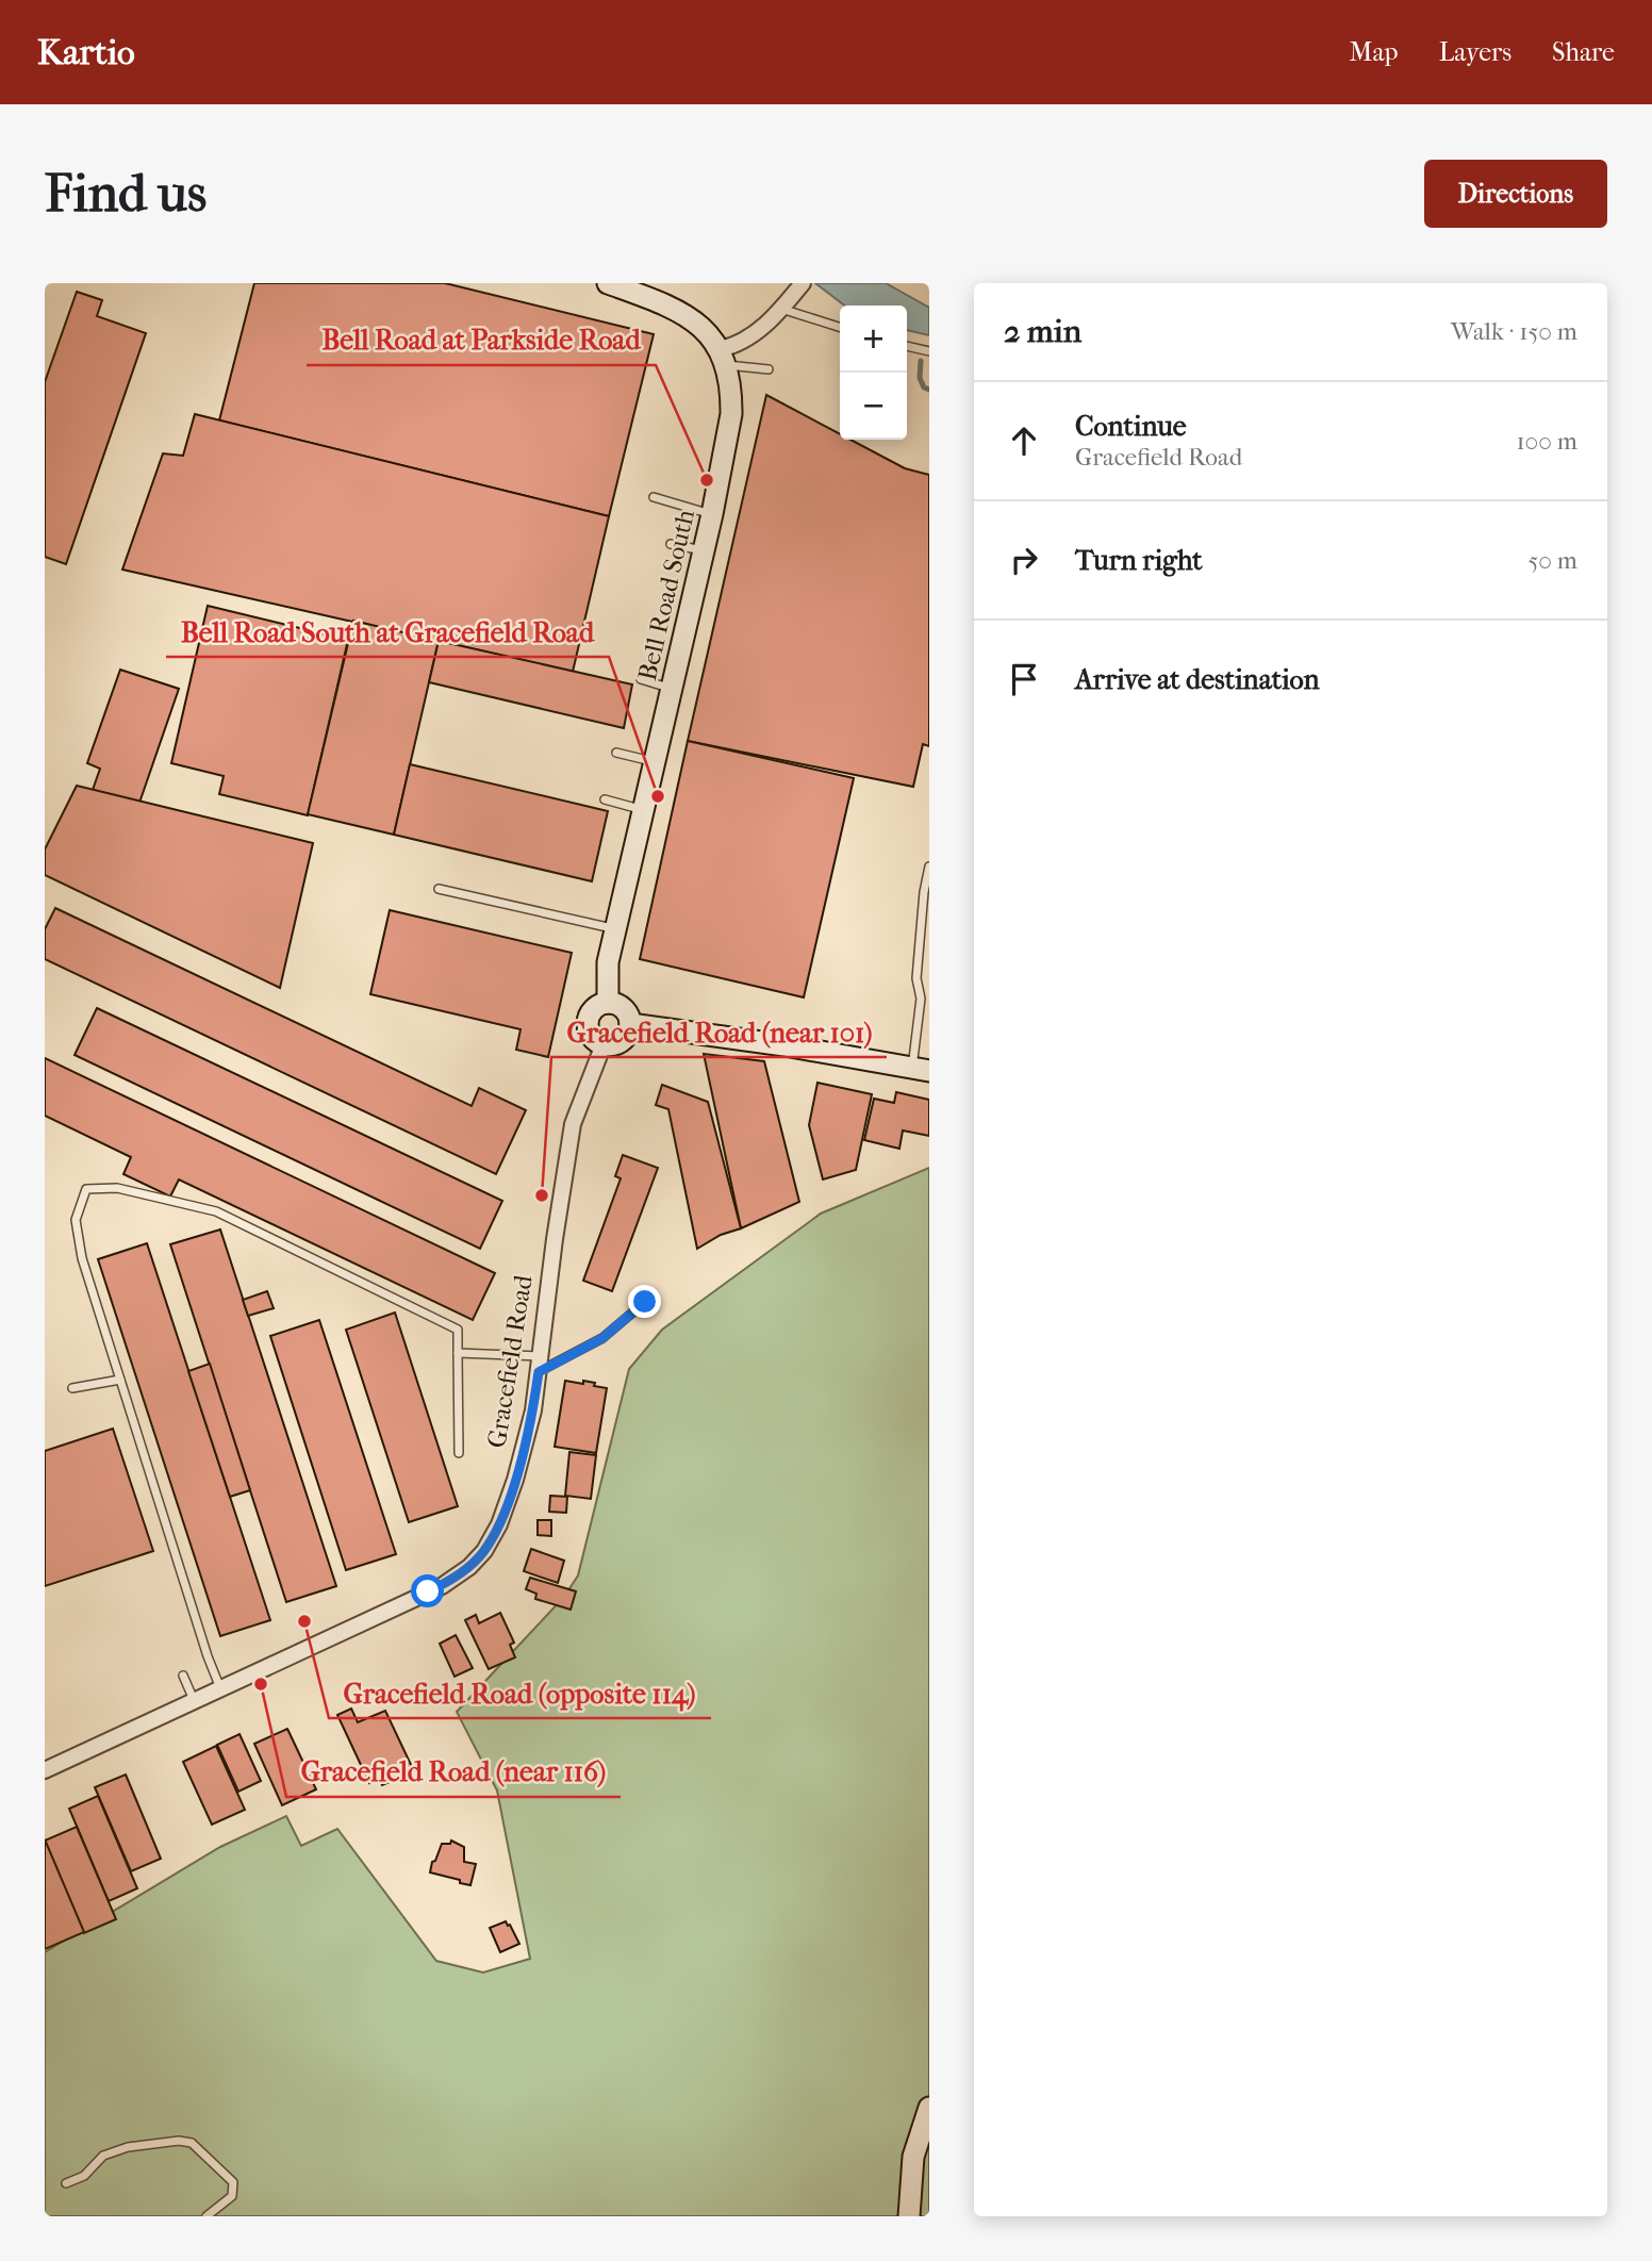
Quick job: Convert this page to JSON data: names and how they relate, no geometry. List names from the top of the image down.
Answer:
{
  "streets": {
    "main road": ["Bell Road South"],
    "street": ["Gracefield Road"]
  },
  "crossings": [
    ["Bell Road South", "Gracefield Road"]
  ],
  "places": [
    "Bell Road at Parkside Road",
    "Bell Road South at Gracefield Road",
    "Gracefield Road (near 101)",
    "Gracefield Road (opposite 114)",
    "Gracefield Road (near 116)"
  ],
  "page": {
    "header": "Kartio",
    "nav": ["Map", "Layers", "Share"],
    "buttons": "Directions",
    "title": "Find us",
    "heading": ["2 min", "Walk · 150 m"],
    "map_buttons": ["+", "−"],
    "list": [
      ["Continue", "Gracefield Road", "100 m"],
      ["Turn right", "50 m"],
      "Arrive at destination"
    ]
  }
}
